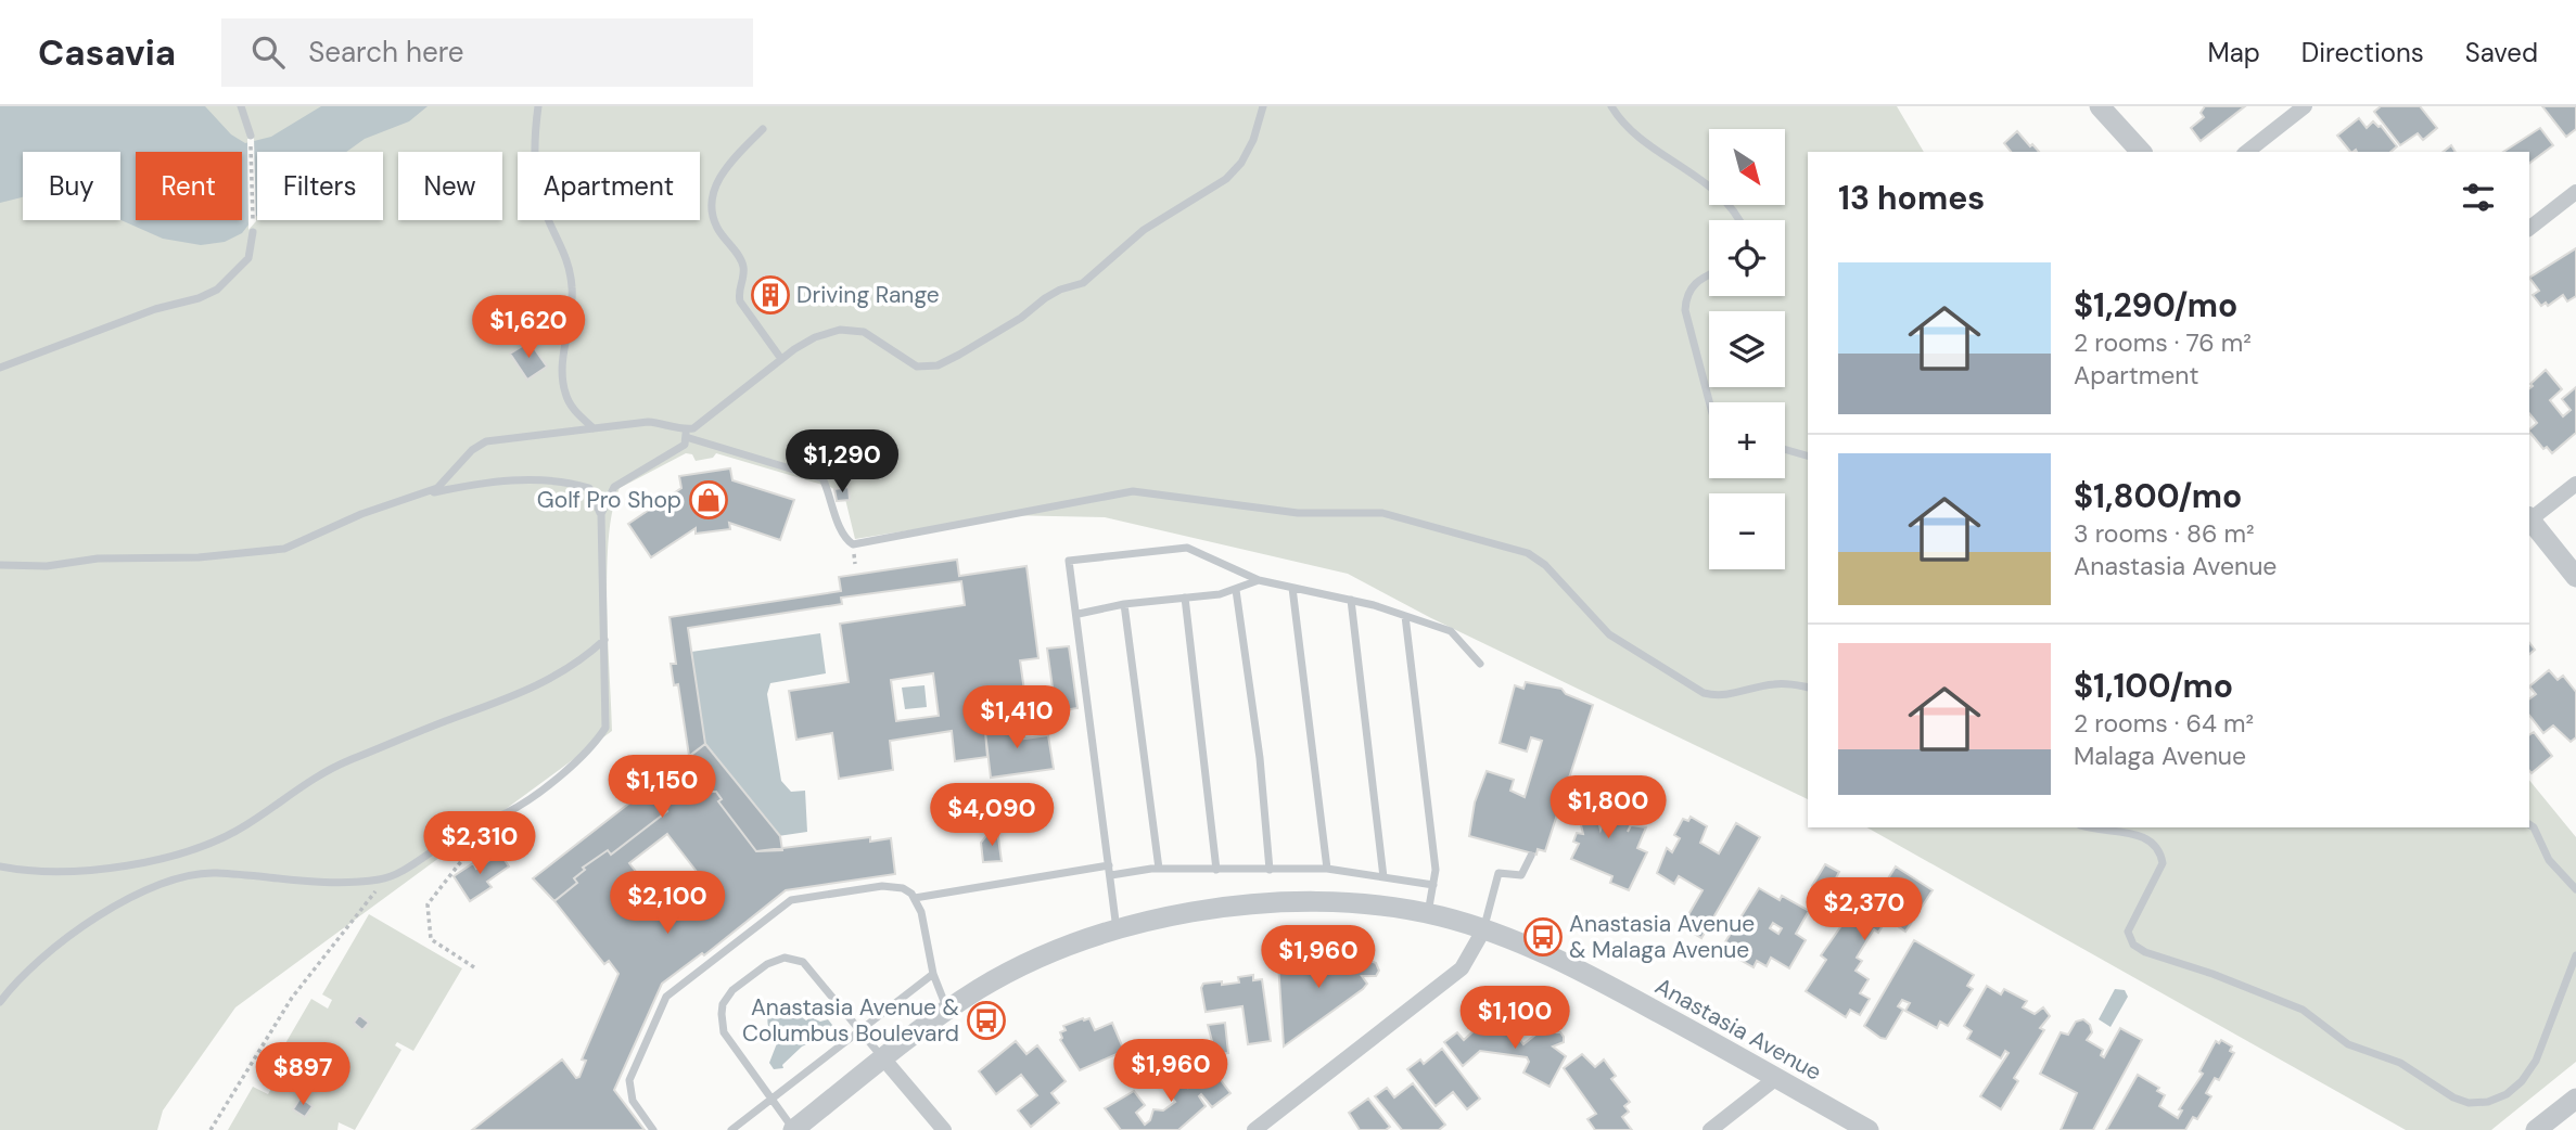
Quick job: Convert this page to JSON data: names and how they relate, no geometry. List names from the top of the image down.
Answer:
{
  "streets": {
    "street": ["Anastasia Avenue"]
  },
  "places": {
    "building": ["Driving Range"],
    "shop": ["Golf Pro Shop"],
    "bus stop": ["Anastasia Avenue & Malaga Avenue", "Anastasia Avenue & Columbus Boulevard"]
  },
  "north": "bottom right",
  "page": {
    "header": "Casavia",
    "search": "Search here",
    "nav": ["Map", "Directions", "Saved"],
    "map_buttons": ["+", "−"],
    "chip": [
      "Buy",
      "Rent",
      "Filters",
      "New",
      "Apartment"
    ],
    "heading": "13 homes",
    "list": [
      {
        "name": "$1,290/mo",
        "note": "2 rooms · 76 m² · Apartment"
      },
      {
        "name": "$1,800/mo",
        "note": "3 rooms · 86 m² · Anastasia Avenue"
      },
      {
        "name": "$1,100/mo",
        "note": "2 rooms · 64 m² · Malaga Avenue"
      }
    ],
    "price": [
      "$1,620",
      "$1,290",
      "$1,410",
      "$1,150",
      "$1,800",
      "$4,090",
      "$2,310",
      "$2,100",
      "$2,370",
      "$1,960",
      "$1,100",
      "$1,960",
      "$897"
    ]
  }
}
